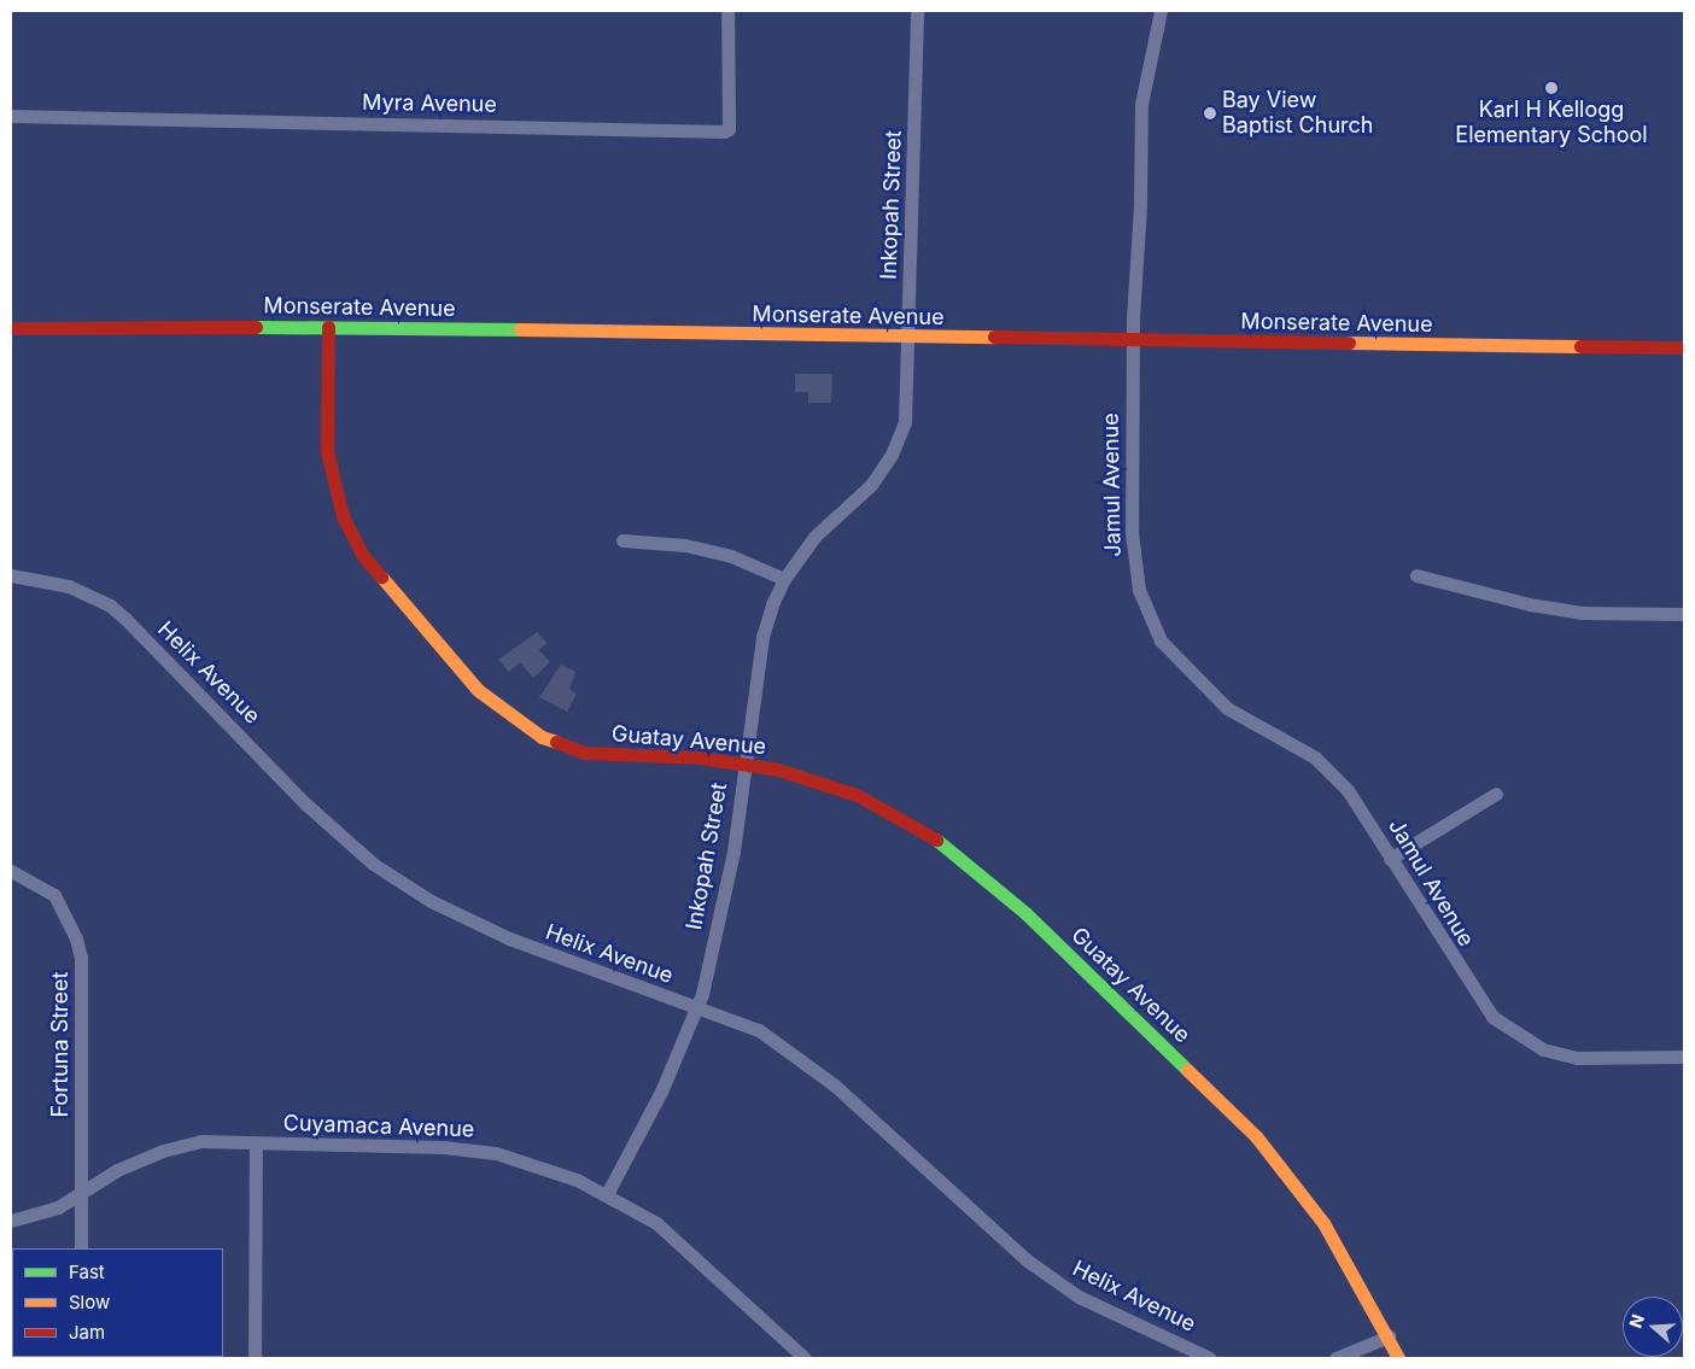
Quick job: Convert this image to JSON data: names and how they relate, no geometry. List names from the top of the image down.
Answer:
{
  "streets": {
    "street": [
      "Myra Avenue",
      "Inkopah Street",
      "Monserate Avenue",
      "Jamul Avenue",
      "Helix Avenue",
      "Guatay Avenue",
      "Fortuna Street",
      "Cuyamaca Avenue"
    ]
  },
  "crossings": [
    ["Inkopah Street", "Monserate Avenue"],
    ["Inkopah Street", "Helix Avenue"],
    ["Inkopah Street", "Guatay Avenue"],
    ["Inkopah Street", "Cuyamaca Avenue"],
    ["Monserate Avenue", "Jamul Avenue"],
    ["Monserate Avenue", "Guatay Avenue"],
    ["Fortuna Street", "Cuyamaca Avenue"]
  ],
  "places": ["Karl H Kellogg Elementary School", "Bay View Baptist Church"],
  "legend": ["Fast", "Slow", "Jam"],
  "north": "left"
}
